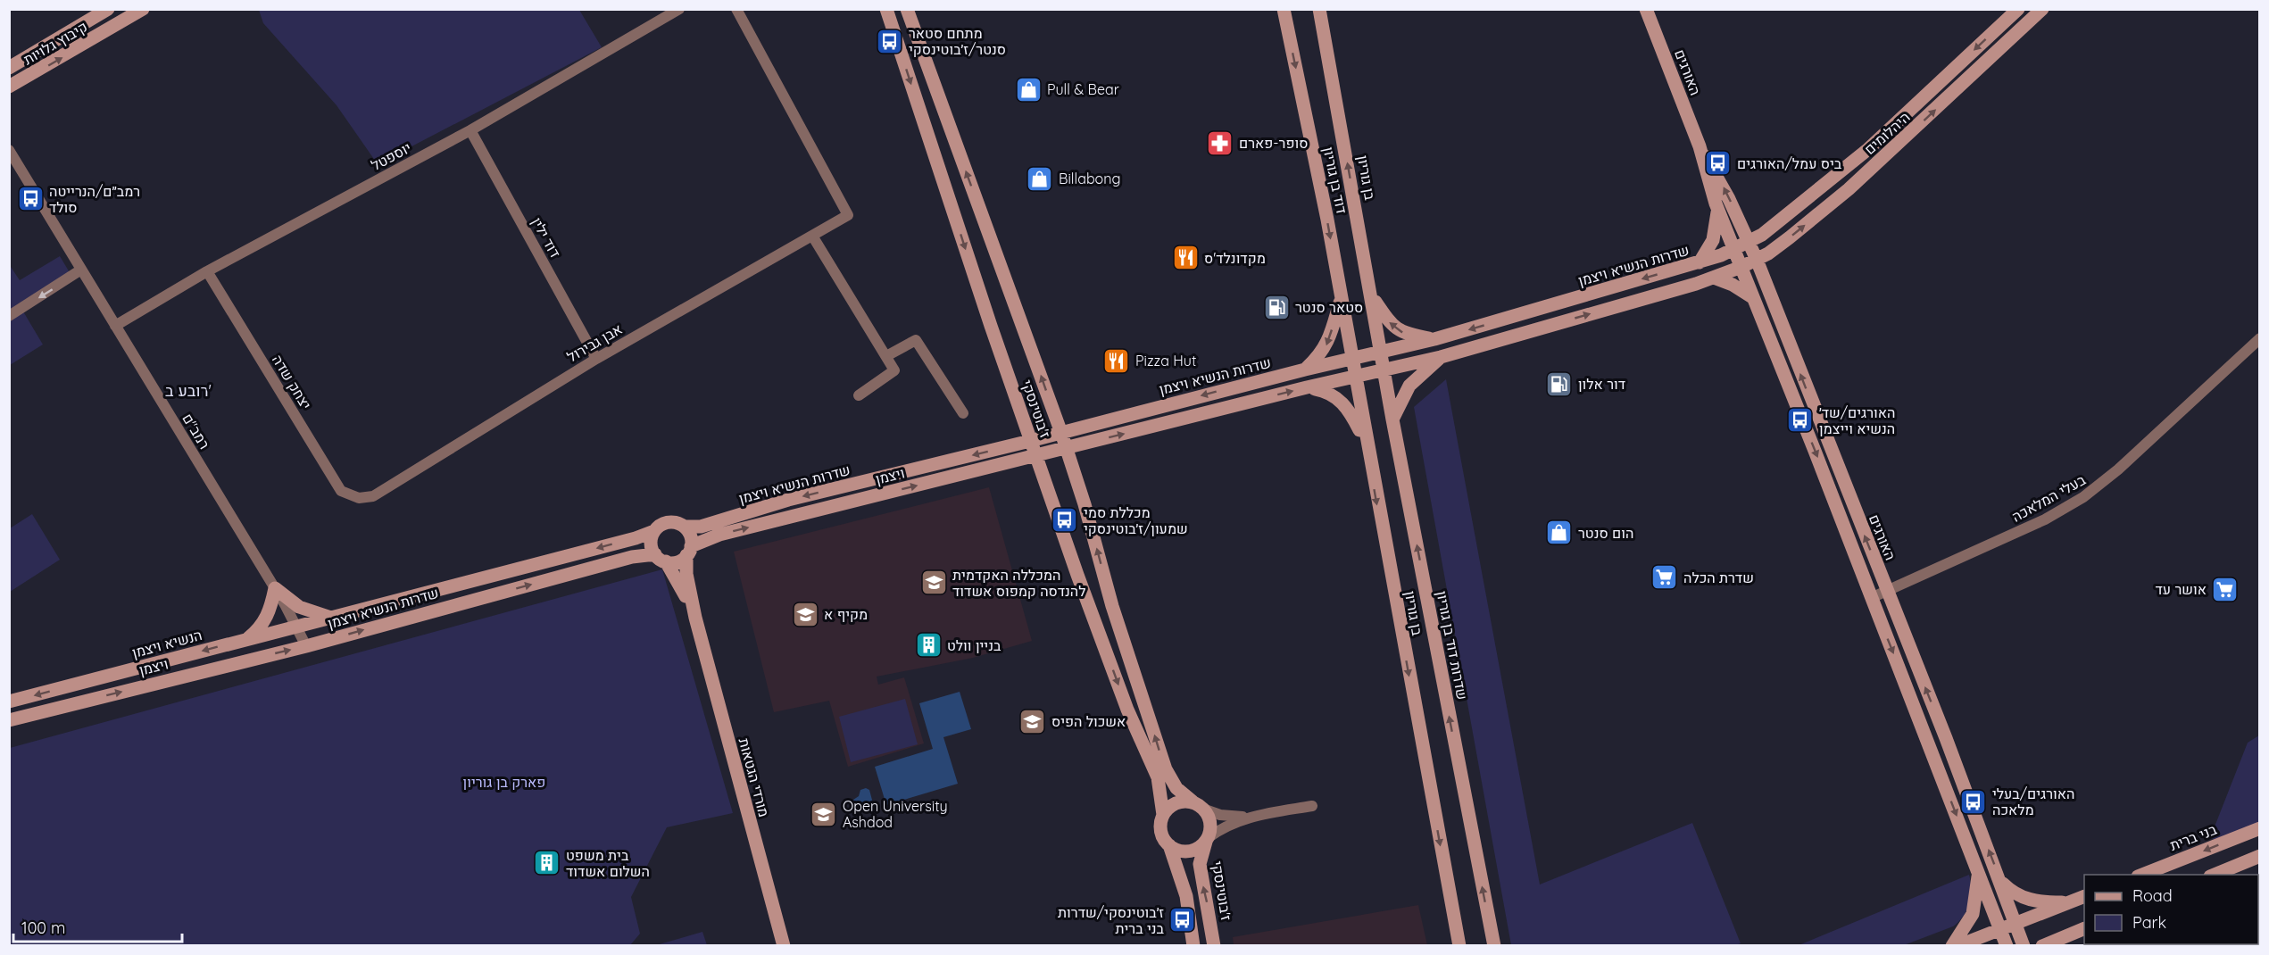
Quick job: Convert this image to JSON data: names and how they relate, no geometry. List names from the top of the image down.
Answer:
{
  "streets": {
    "street": [
      "קיבוץ גלויות",
      "האורגים",
      "היהלומים",
      "יוספטל",
      "בן גוריון",
      "דוד בן גוריון",
      "דוד ילין",
      "שדרות הנשיא ויצמן",
      "אבן גבירול",
      "יצחק שדה",
      "ז'בוטינסקי",
      "רמב\"ם",
      "ויצמן",
      "בעלי המלאכה",
      "הנשיא ויצמן",
      "שדרות דוד בן גוריון",
      "מורדי הגטאות",
      "בני ברית"
    ]
  },
  "crossings": [
    ["האורגים", "היהלומים"],
    ["האורגים", "שדרות הנשיא ויצמן"],
    ["האורגים", "בעלי המלאכה"],
    ["היהלומים", "שדרות הנשיא ויצמן"],
    ["יוספטל", "דוד ילין"],
    ["יוספטל", "יצחק שדה"],
    ["יוספטל", "רמב\"ם"],
    ["בן גוריון", "שדרות הנשיא ויצמן"],
    ["בן גוריון", "שדרות דוד בן גוריון"],
    ["דוד בן גוריון", "שדרות הנשיא ויצמן"],
    ["דוד ילין", "אבן גבירול"],
    ["שדרות הנשיא ויצמן", "ז'בוטינסקי"],
    ["שדרות הנשיא ויצמן", "רמב\"ם"],
    ["שדרות הנשיא ויצמן", "ויצמן"],
    ["שדרות הנשיא ויצמן", "הנשיא ויצמן"],
    ["שדרות הנשיא ויצמן", "שדרות דוד בן גוריון"],
    ["שדרות הנשיא ויצמן", "מורדי הגטאות"],
    ["אבן גבירול", "יצחק שדה"],
    ["ז'בוטינסקי", "ויצמן"],
    ["רמב\"ם", "ויצמן"],
    ["רמב\"ם", "הנשיא ויצמן"],
    ["ויצמן", "מורדי הגטאות"]
  ],
  "one_way": [
    "דוד בן גוריון",
    "ויצמן",
    "הנשיא ויצמן",
    "שדרות דוד בן גוריון"
  ],
  "districts": ["רובע ב'"],
  "parks": ["פארק בן גוריון"],
  "places": {
    "bus stop": [
      "מתחם סטאר סנטר/ז׳בוטינסקי",
      "ביס עמל/האורגים",
      "רמב״ם/הנרייטה סולד",
      "האורגים/שד׳ הנשיא וייצמן",
      "מכללת סמי שמעון/ז׳בוטינסקי",
      "האורגים/בעלי מלאכה",
      "ז׳בוטינסקי/שדרות בני ברית"
    ],
    "shop": ["Pull & Bear", "Billabong", "הום סנטר"],
    "pharmacy": ["סופר-פארם"],
    "restaurant": ["מקדונלד'ס", "Pizza Hut"],
    "fuel station": ["סטאר סנטר", "דור אלון"],
    "supermarket": ["שדרת הכלה", "אושר עד"],
    "school or university": [
      "המכללה האקדמית להנדסה קמפוס אשדוד",
      "מקיף א",
      "אשכול הפיס",
      "Open University Ashdod"
    ],
    "building": ["בניין וולט", "בית משפט השלום אשדוד"]
  },
  "legend": ["Road", "Park"],
  "scale_bar": "100 m"
}
